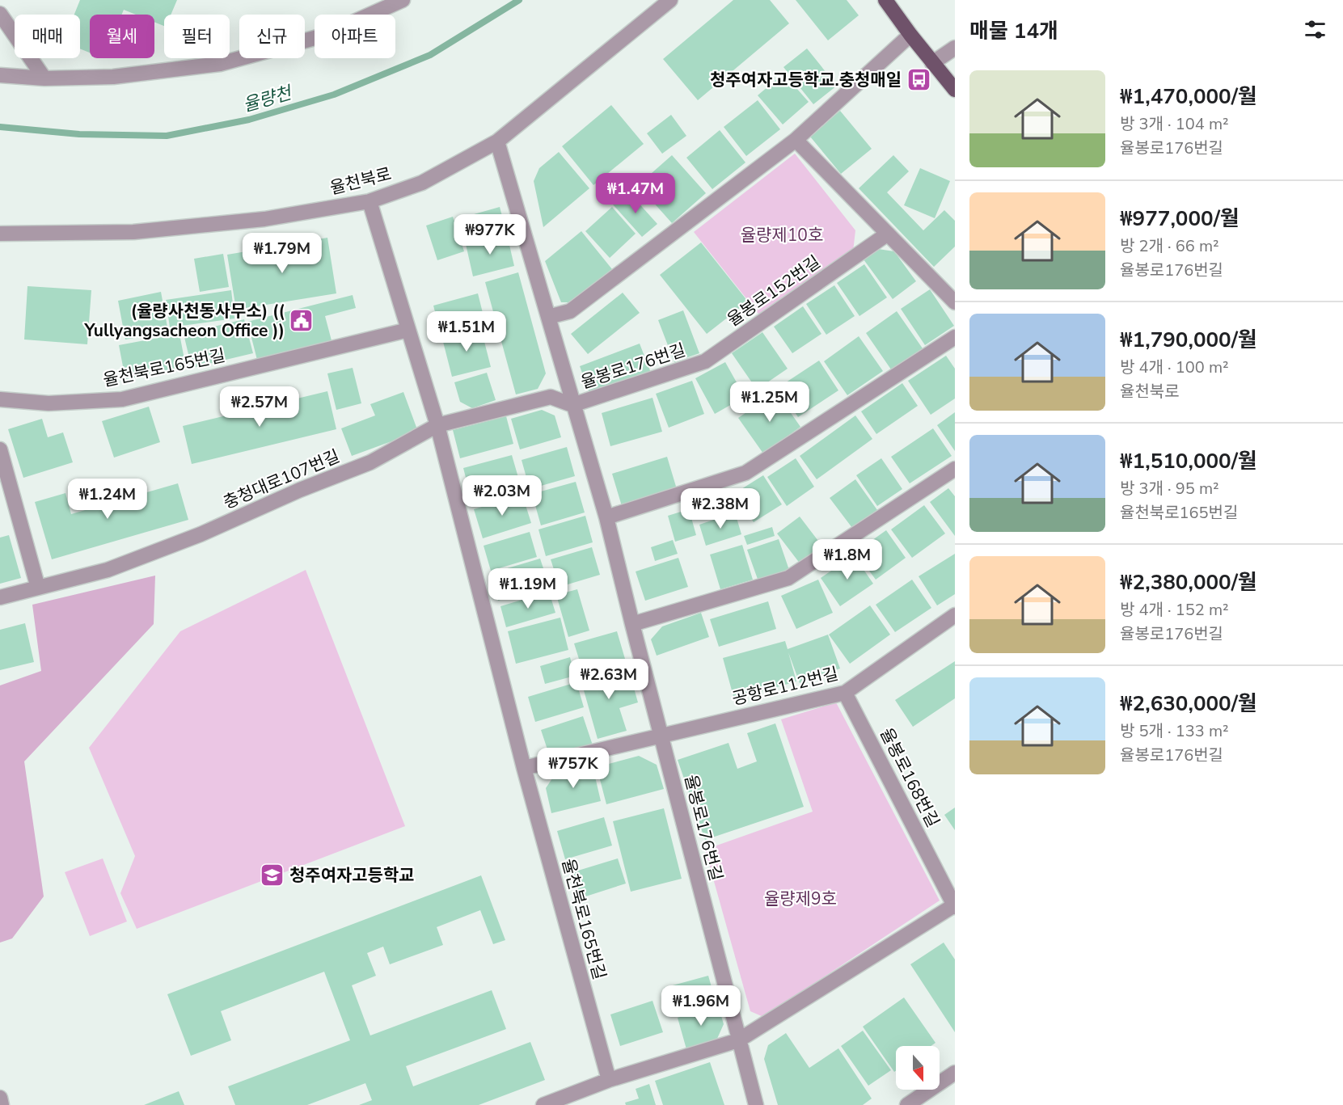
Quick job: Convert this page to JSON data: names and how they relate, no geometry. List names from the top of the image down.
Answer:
{
  "streets": {
    "street": [
      "율천북로",
      "율봉로152번길",
      "율봉로176번길",
      "율천북로165번길",
      "충청대로107번길",
      "공항로112번길",
      "율봉로168번길"
    ]
  },
  "crossings": [
    ["율천북로", "율봉로176번길"],
    ["율천북로", "율천북로165번길"],
    ["율봉로152번길", "율봉로176번길"],
    ["율봉로176번길", "충청대로107번길"],
    ["율봉로176번길", "공항로112번길"],
    ["율봉로176번길", "율봉로168번길"],
    ["율천북로165번길", "충청대로107번길"],
    ["공항로112번길", "율봉로168번길"]
  ],
  "water": ["율량천"],
  "parks": ["율량제10호", "율량제9호"],
  "places": {
    "bus stop": ["청주여자고등학교.충청매일"],
    "public building": ["(율량사천동사무소) (( Yullyangsacheon Office ))"],
    "school or university": ["청주여자고등학교"]
  },
  "north": "bottom",
  "page": {
    "heading": "매물 14개",
    "chip": [
      "매매",
      "월세",
      "필터",
      "신규",
      "아파트"
    ],
    "list": [
      {
        "name": "₩1,470,000/월",
        "note": "방 3개 · 104 m² · 율봉로176번길"
      },
      {
        "name": "₩977,000/월",
        "note": "방 2개 · 66 m² · 율봉로176번길"
      },
      {
        "name": "₩1,790,000/월",
        "note": "방 4개 · 100 m² · 율천북로"
      },
      {
        "name": "₩1,510,000/월",
        "note": "방 3개 · 95 m² · 율천북로165번길"
      },
      {
        "name": "₩2,380,000/월",
        "note": "방 4개 · 152 m² · 율봉로176번길"
      },
      {
        "name": "₩2,630,000/월",
        "note": "방 5개 · 133 m² · 율봉로176번길"
      }
    ],
    "price": [
      "₩1.47M",
      "₩977K",
      "₩1.79M",
      "₩1.51M",
      "₩1.25M",
      "₩2.57M",
      "₩2.03M",
      "₩1.24M",
      "₩2.38M",
      "₩1.8M",
      "₩1.19M",
      "₩2.63M",
      "₩757K",
      "₩1.96M"
    ]
  }
}
